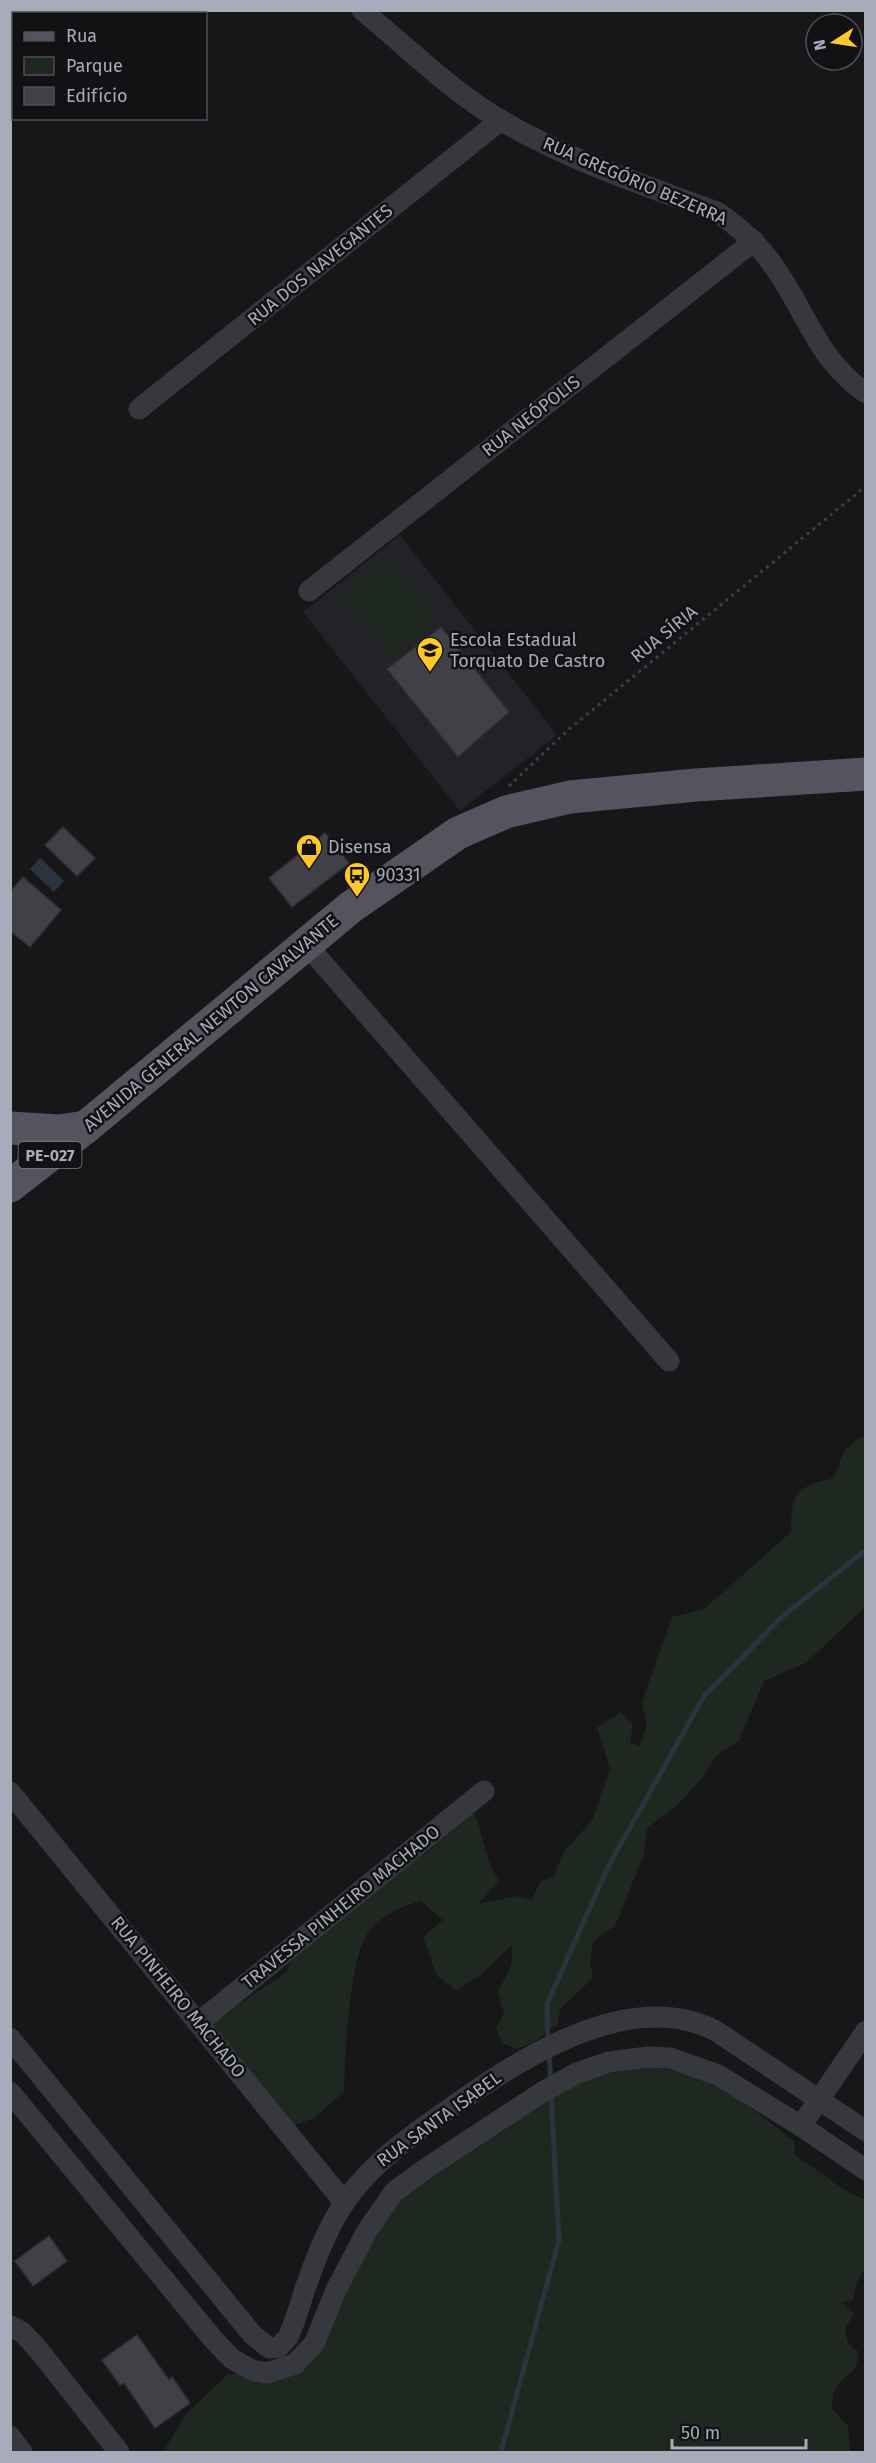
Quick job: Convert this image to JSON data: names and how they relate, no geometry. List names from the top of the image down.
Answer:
{
  "streets": {
    "main road": ["AVENIDA GENERAL NEWTON CAVALVANTE", "PE-027"],
    "street": [
      "RUA GREGÓRIO BEZERRA",
      "RUA DOS NAVEGANTES",
      "RUA NEÓPOLIS",
      "TRAVESSA PINHEIRO MACHADO",
      "RUA PINHEIRO MACHADO",
      "RUA SANTA ISABEL"
    ],
    "path": ["RUA SÍRIA"]
  },
  "crossings": [
    ["RUA GREGÓRIO BEZERRA", "RUA DOS NAVEGANTES"],
    ["RUA GREGÓRIO BEZERRA", "RUA NEÓPOLIS"],
    ["TRAVESSA PINHEIRO MACHADO", "RUA PINHEIRO MACHADO"],
    ["RUA PINHEIRO MACHADO", "RUA SANTA ISABEL"]
  ],
  "places": {
    "school or university": ["Escola Estadual Torquato De Castro"],
    "shop": ["Disensa"],
    "bus stop": ["90331"]
  },
  "legend": ["Rua", "Parque", "Edifício"],
  "scale_bar": "50 m",
  "north": "left"
}
